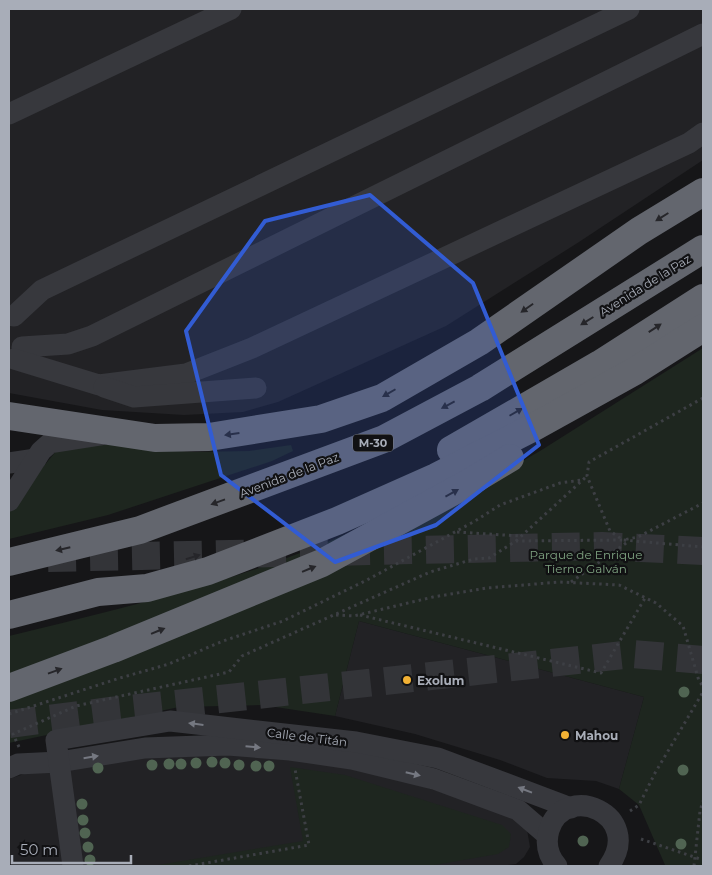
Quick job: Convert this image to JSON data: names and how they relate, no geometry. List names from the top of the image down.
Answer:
{
  "streets": {
    "highway": ["Avenida de la Paz", "M-30"],
    "street": ["Calle de Titán"]
  },
  "parks": ["Parque de Enrique Tierno Galván"],
  "places": ["Exolum", "Mahou"],
  "scale_bar": "50 m"
}
